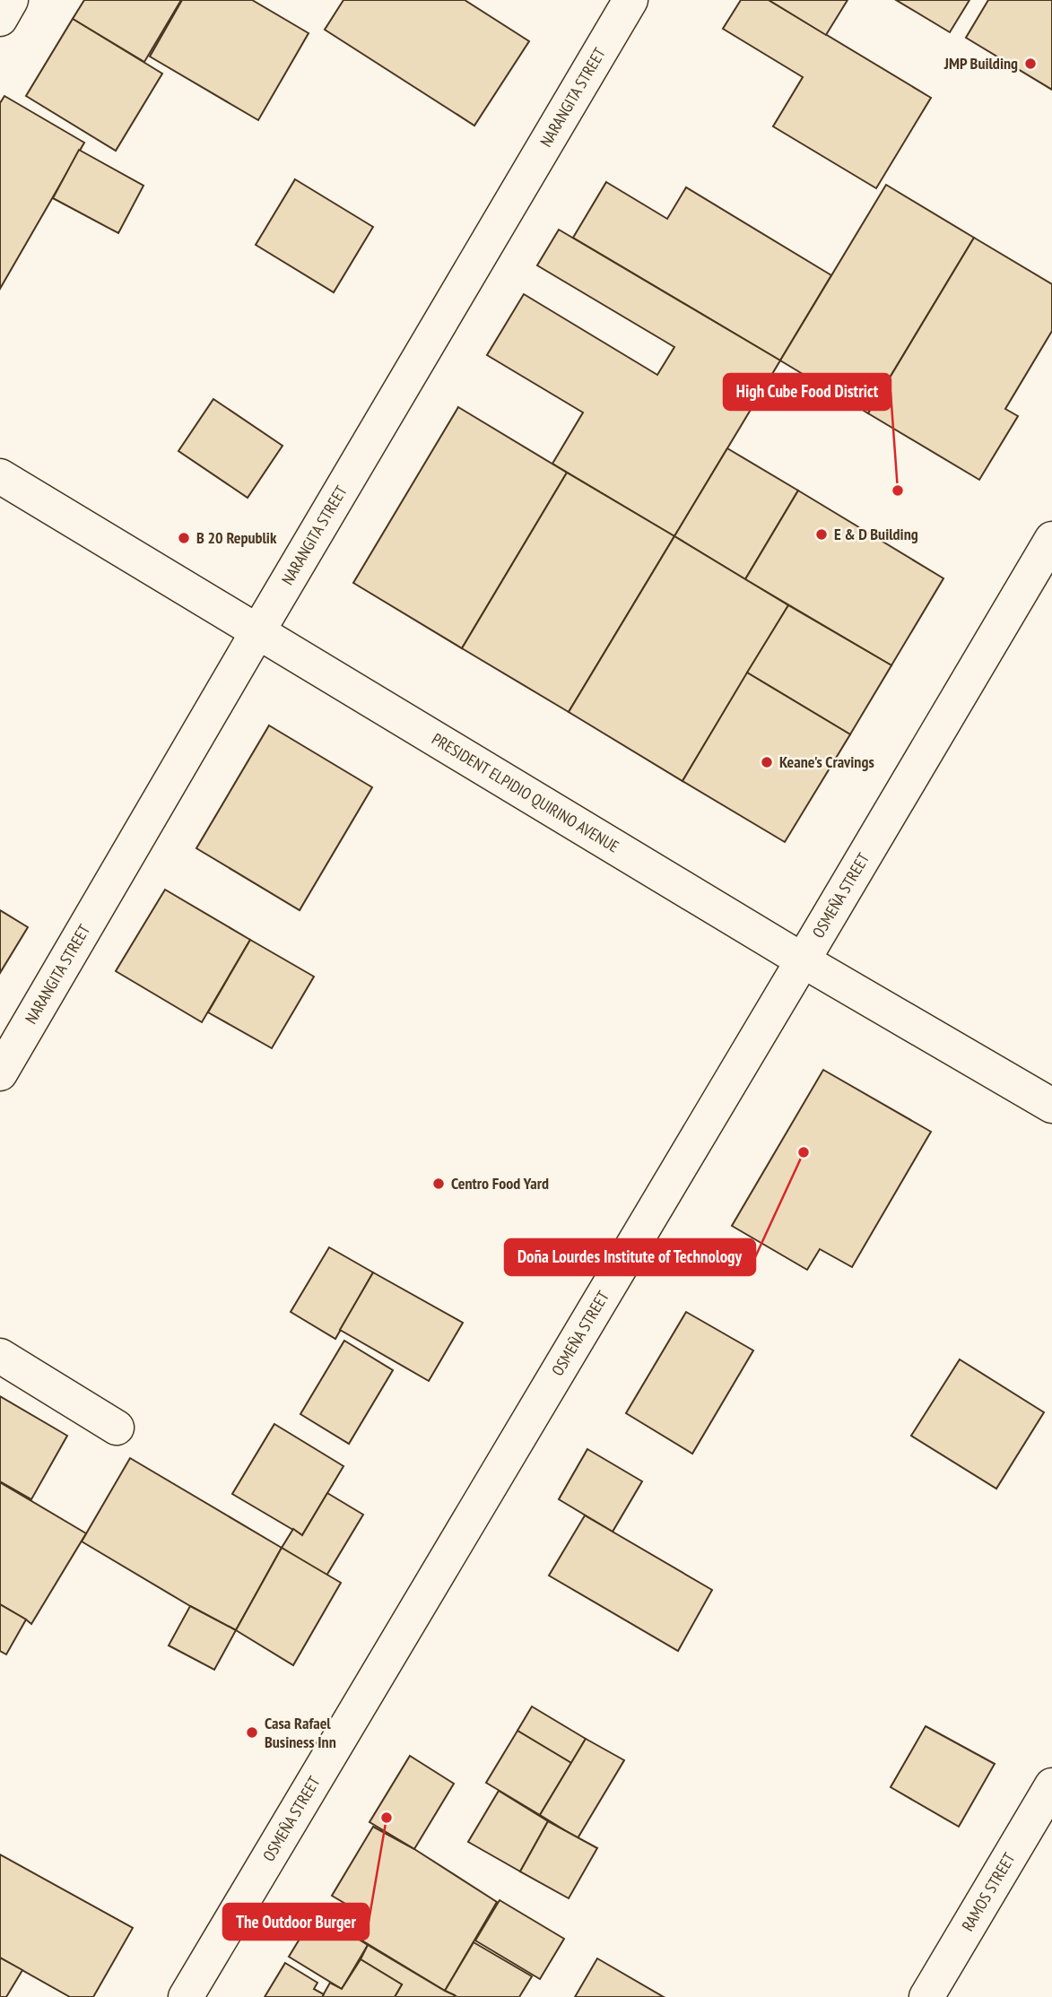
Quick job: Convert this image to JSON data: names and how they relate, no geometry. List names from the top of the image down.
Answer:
{
  "streets": {
    "street": [
      "NARANGITA STREET",
      "PRESIDENT ELPIDIO QUIRINO AVENUE",
      "OSMEÑA STREET",
      "RAMOS STREET"
    ]
  },
  "crossings": [
    ["NARANGITA STREET", "PRESIDENT ELPIDIO QUIRINO AVENUE"],
    ["PRESIDENT ELPIDIO QUIRINO AVENUE", "OSMEÑA STREET"]
  ],
  "places": [
    "JMP Building",
    "High Cube Food District",
    "E & D Building",
    "B 20 Republik",
    "Keane's Cravings",
    "Doña Lourdes Institute of Technology",
    "Centro Food Yard",
    "Casa Rafael Business Inn",
    "The Outdoor Burger"
  ]
}
